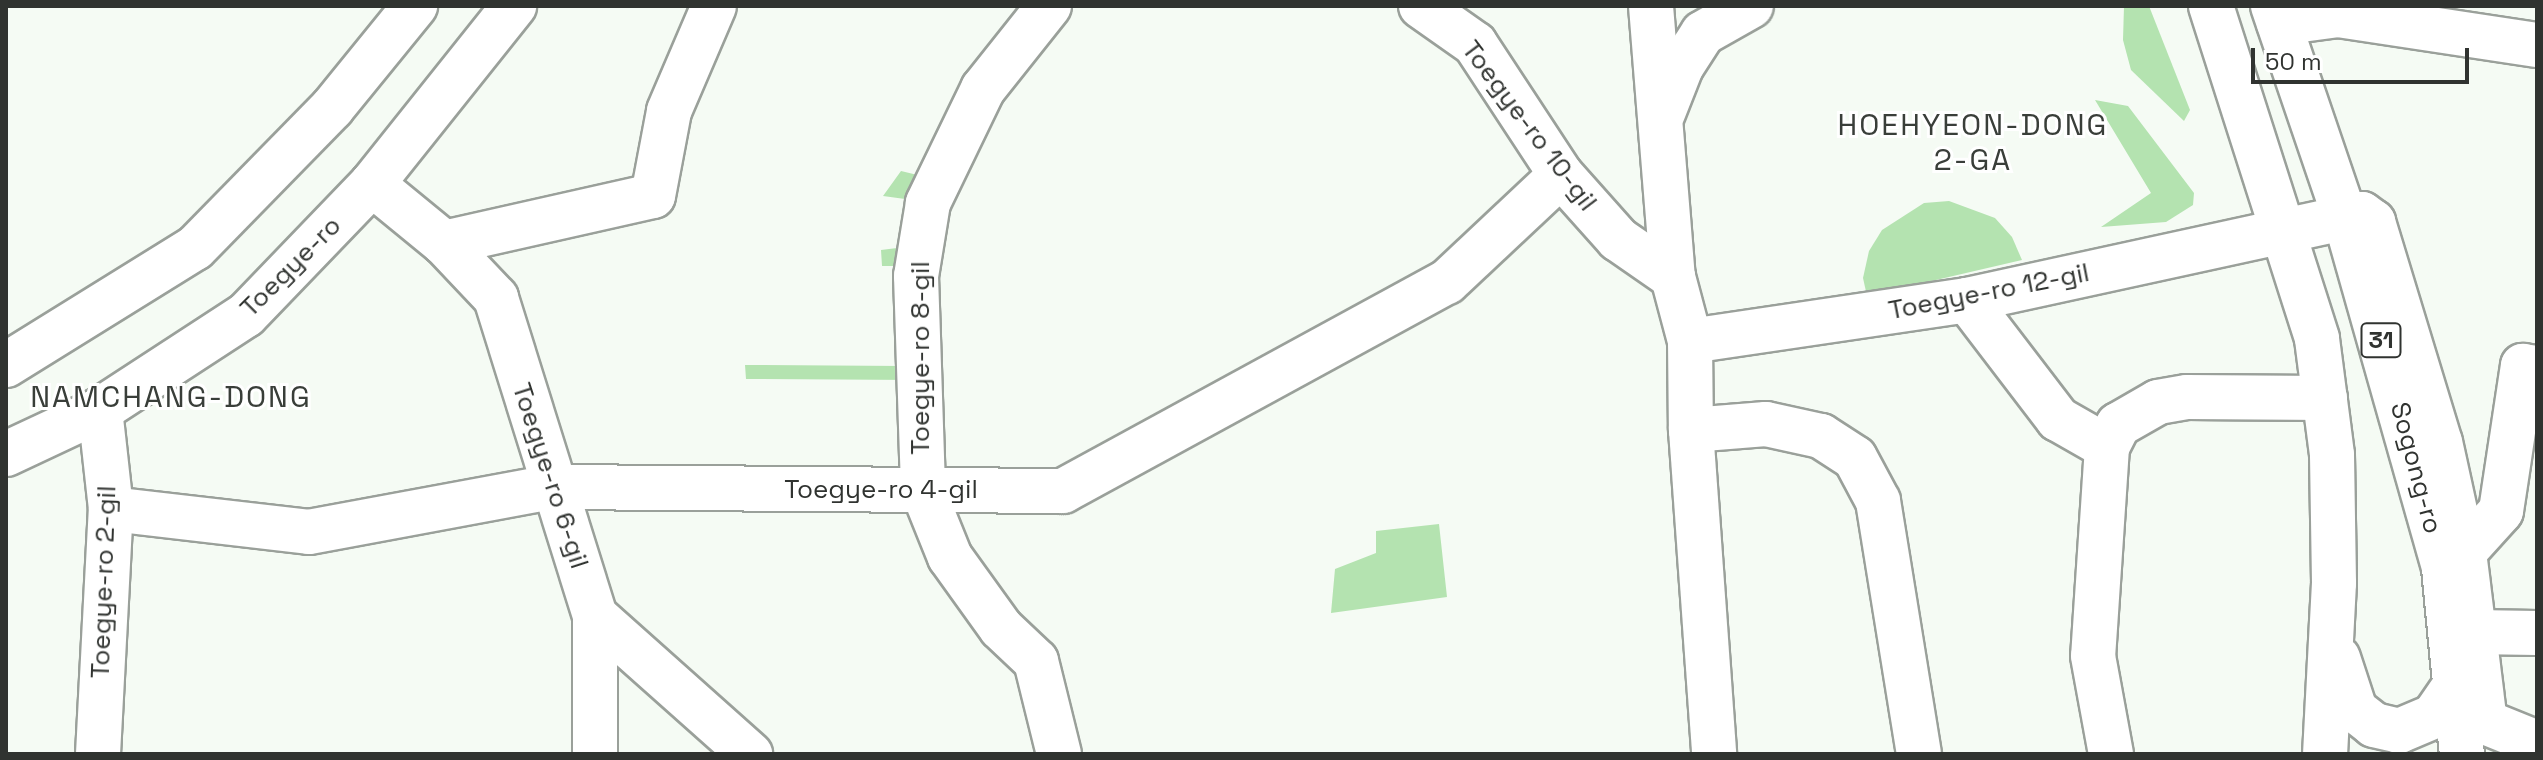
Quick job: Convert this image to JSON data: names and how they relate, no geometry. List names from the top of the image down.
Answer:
{
  "streets": {
    "street": [
      "Toegye-ro 10-gil",
      "Toegye-ro",
      "Toegye-ro 12-gil",
      "31",
      "Toegye-ro 8-gil",
      "Sogong-ro",
      "Toegye-ro 6-gil",
      "Toegye-ro 4-gil",
      "Toegye-ro 2-gil"
    ]
  },
  "crossings": [
    ["Toegye-ro 10-gil", "Toegye-ro 4-gil"],
    ["Toegye-ro", "Toegye-ro 6-gil"],
    ["Toegye-ro", "Toegye-ro 2-gil"],
    ["Toegye-ro 12-gil", "Sogong-ro"],
    ["Toegye-ro 8-gil", "Toegye-ro 4-gil"],
    ["Toegye-ro 6-gil", "Toegye-ro 4-gil"],
    ["Toegye-ro 4-gil", "Toegye-ro 2-gil"]
  ],
  "districts": ["HOEHYEON-DONG 2-GA", "NAMCHANG-DONG"],
  "scale_bar": "50 m"
}
